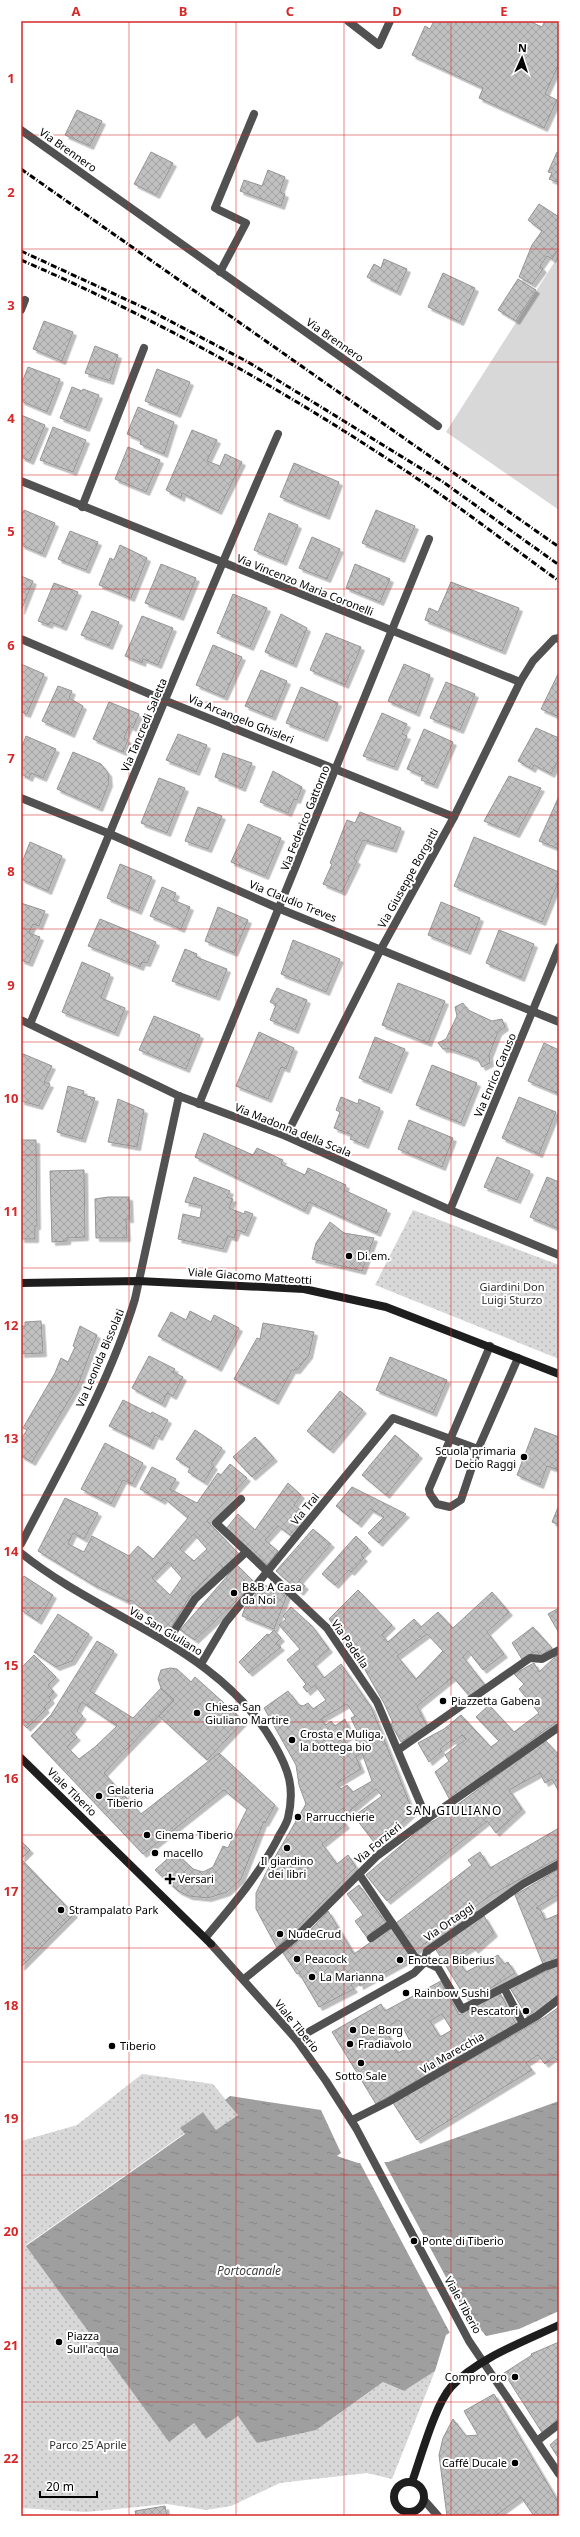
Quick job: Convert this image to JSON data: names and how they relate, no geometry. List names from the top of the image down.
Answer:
{
  "streets": {
    "street": [
      "Via Brennero",
      "Via Vincenzo Maria Coronelli",
      "Via Arcangelo Ghisleri",
      "Via Tancredi Saletta",
      "Via Federico Gattorno",
      "Via Giuseppe Borgatti",
      "Via Claudio Treves",
      "Via Enrico Caruso",
      "Via Madonna della Scala",
      "Viale Giacomo Matteotti",
      "Via Leonida Bissolati",
      "Via Trai",
      "Via San Giuliano",
      "Via Padella",
      "Viale Tiberio",
      "Via Forzieri",
      "Via Ortaggi",
      "Via Marecchia"
    ]
  },
  "crossings": [
    ["Via Vincenzo Maria Coronelli", "Via Tancredi Saletta"],
    ["Via Vincenzo Maria Coronelli", "Via Federico Gattorno"],
    ["Via Vincenzo Maria Coronelli", "Via Giuseppe Borgatti"],
    ["Via Arcangelo Ghisleri", "Via Tancredi Saletta"],
    ["Via Arcangelo Ghisleri", "Via Federico Gattorno"],
    ["Via Arcangelo Ghisleri", "Via Giuseppe Borgatti"],
    ["Via Tancredi Saletta", "Via Claudio Treves"],
    ["Via Tancredi Saletta", "Via Madonna della Scala"],
    ["Via Federico Gattorno", "Via Claudio Treves"],
    ["Via Federico Gattorno", "Via Madonna della Scala"],
    ["Via Giuseppe Borgatti", "Via Claudio Treves"],
    ["Via Giuseppe Borgatti", "Via Madonna della Scala"],
    ["Via Claudio Treves", "Via Enrico Caruso"],
    ["Via Enrico Caruso", "Via Madonna della Scala"],
    ["Via Madonna della Scala", "Via Leonida Bissolati"],
    ["Viale Giacomo Matteotti", "Via Leonida Bissolati"],
    ["Via Trai", "Via San Giuliano"],
    ["Via Trai", "Via Padella"],
    ["Via San Giuliano", "Viale Tiberio"],
    ["Via Padella", "Via Forzieri"],
    ["Viale Tiberio", "Via Forzieri"],
    ["Viale Tiberio", "Via Ortaggi"],
    ["Viale Tiberio", "Via Marecchia"]
  ],
  "districts": ["SAN GIULIANO"],
  "water": ["Portocanale"],
  "parks": ["Giardini Don Luigi Sturzo", "Parco 25 Aprile"],
  "places": {
    "other": [
      "Di.em.",
      "Scuola primaria Decio Raggi",
      "B&B A Casa da Noi",
      "Piazzetta Gabena",
      "Chiesa San Giuliano Martire",
      "Crosta e Muliga, la bottega bio",
      "Gelateria Tiberio",
      "Parrucchierie",
      "Cinema Tiberio",
      "Il giardino dei libri",
      "macello",
      "Strampalato Park",
      "NudeCrud",
      "Peacock",
      "Enoteca Biberius",
      "La Marianna",
      "Rainbow Sushi",
      "Pescatori",
      "De Borg",
      "Fradiavolo",
      "Tiberio",
      "Sotto Sale",
      "Ponte di Tiberio",
      "Piazza Sull'acqua",
      "Compro oro",
      "Caffé Ducale"
    ],
    "health": ["Versari"]
  },
  "scale_bar": "20 m",
  "north": "top",
  "grid": {
    "columns": [
      "A",
      "B",
      "C",
      "D",
      "E"
    ],
    "rows": [
      "1",
      "2",
      "3",
      "4",
      "5",
      "6",
      "7",
      "8",
      "9",
      "10",
      "11",
      "12",
      "13",
      "14",
      "15",
      "16",
      "17",
      "18",
      "19",
      "20",
      "21",
      "22"
    ]
  }
}
